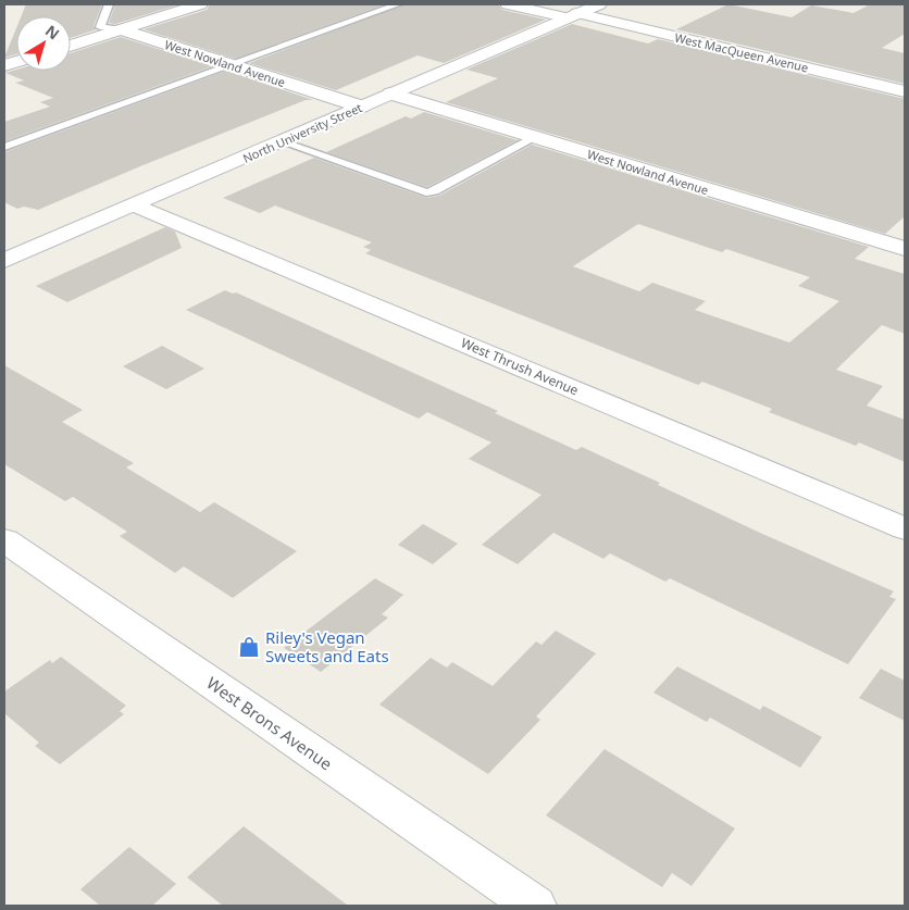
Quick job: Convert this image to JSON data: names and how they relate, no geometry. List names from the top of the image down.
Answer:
{
  "streets": {
    "street": [
      "West MacQueen Avenue",
      "West Nowland Avenue",
      "North University Street",
      "West Thrush Avenue",
      "West Brons Avenue"
    ]
  },
  "crossings": [
    ["West MacQueen Avenue", "North University Street"],
    ["West Nowland Avenue", "North University Street"],
    ["North University Street", "West Thrush Avenue"]
  ],
  "places": {
    "shop": ["Riley's Vegan Sweets and Eats"]
  },
  "north": "top right"
}
